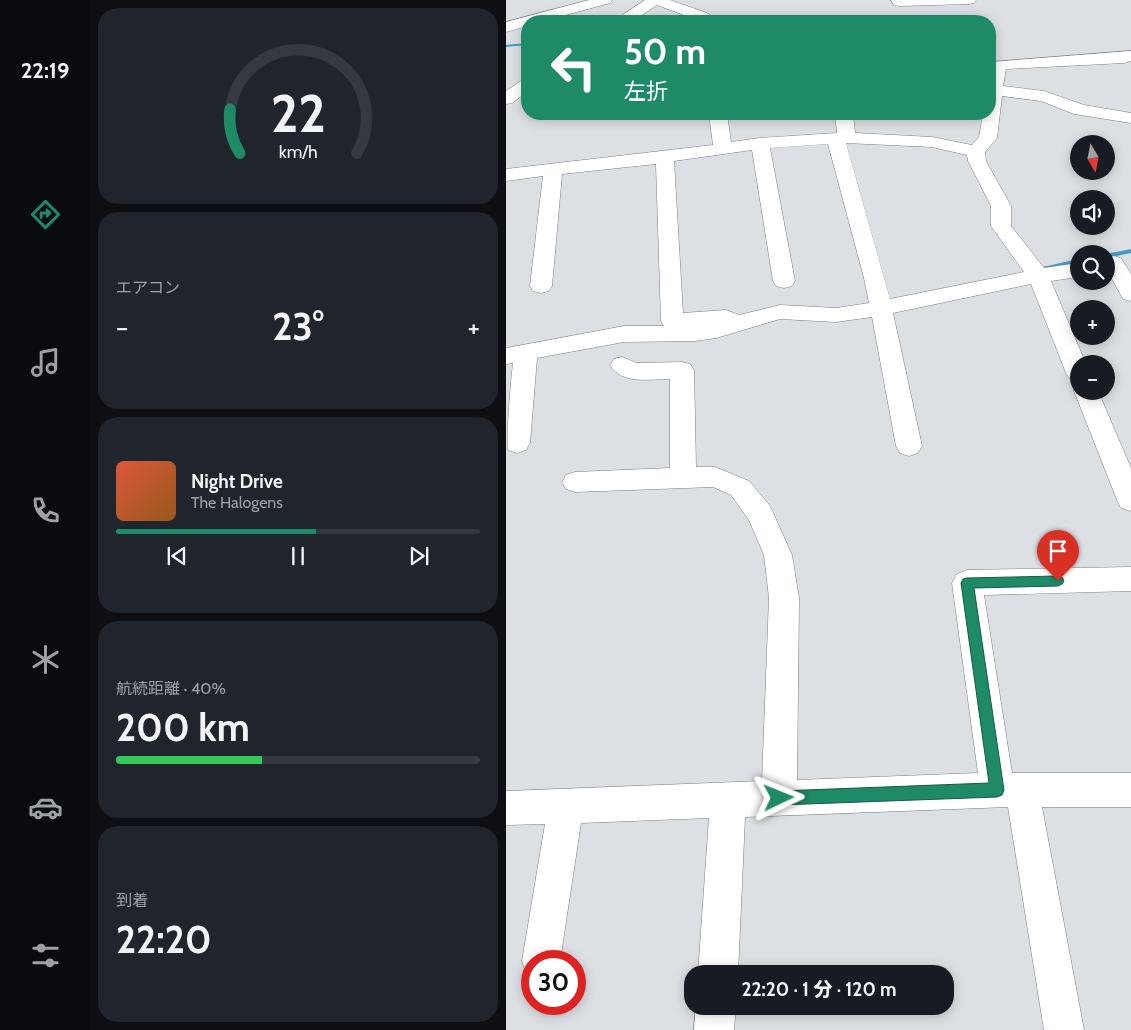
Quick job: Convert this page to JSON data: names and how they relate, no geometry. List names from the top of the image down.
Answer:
{
  "north": "bottom",
  "page": {
    "tabs": "22:19",
    "turn": ["50 m", "左折"],
    "map_buttons": ["+", "−"],
    "tile": [
      "エアコン",
      ["航続距離 · 40%", "200 km"],
      ["到着", "22:20"]
    ],
    "heat": ["−", "23°", "+"],
    "song": ["Night Drive", "The Halogens"],
    "limit": "30",
    "trip": "22:20 · 1 分 · 120 m",
    "gauge": ["22", "km/h"]
  }
}
